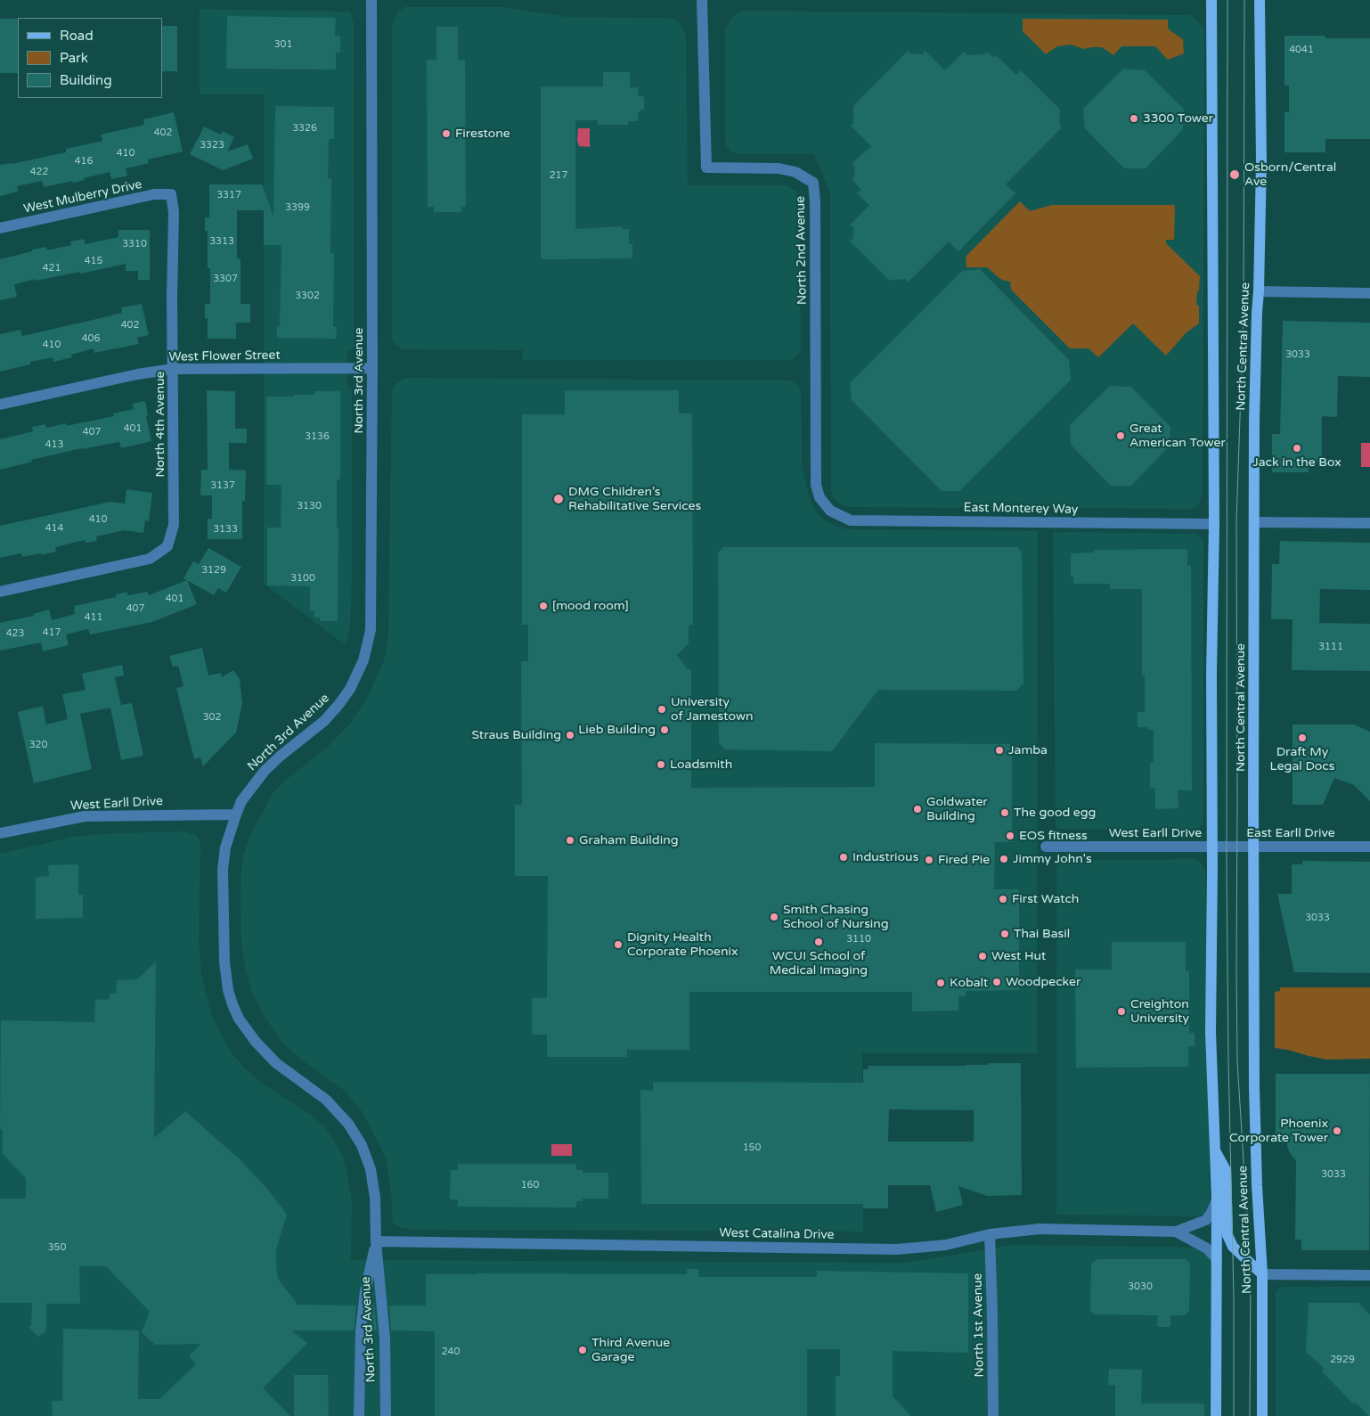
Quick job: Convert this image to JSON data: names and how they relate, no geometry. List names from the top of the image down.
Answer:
{
  "streets": {
    "main road": ["North Central Avenue"],
    "street": [
      "West Mulberry Drive",
      "North 2nd Avenue",
      "West Flower Street",
      "North 3rd Avenue",
      "North 4th Avenue",
      "East Monterey Way",
      "West Earll Drive",
      "East Earll Drive",
      "West Catalina Drive",
      "North 1st Avenue"
    ]
  },
  "crossings": [
    ["West Mulberry Drive", "North 4th Avenue"],
    ["North 2nd Avenue", "East Monterey Way"],
    ["North Central Avenue", "East Earll Drive"],
    ["West Flower Street", "North 3rd Avenue"],
    ["West Flower Street", "North 4th Avenue"],
    ["North 3rd Avenue", "West Earll Drive"],
    ["North 3rd Avenue", "West Catalina Drive"],
    ["West Earll Drive", "East Earll Drive"],
    ["West Catalina Drive", "North 1st Avenue"]
  ],
  "places": [
    "3300 Tower",
    "Firestone",
    "Osborn/Central Ave",
    "Great American Tower",
    "Jack in the Box",
    "DMG Children’s Rehabilitative Services",
    "[mood room]",
    "University of Jamestown",
    "Lieb Building",
    "Straus Building",
    "Draft My Legal Docs",
    "Jamba",
    "Loadsmith",
    "Goldwater Building",
    "The good egg",
    "EOS fitness",
    "Graham Building",
    "Industrious",
    "Jimmy John's",
    "Fired Pie",
    "First Watch",
    "Smith Chasing School of Nursing",
    "Thai Basil",
    "WCUI School of Medical Imaging",
    "Dignity Health Corporate Phoenix",
    "West Hut",
    "Woodpecker",
    "Kobalt",
    "Creighton University",
    "Phoenix Corporate Tower",
    "Third Avenue Garage"
  ],
  "house_numbers": [
    "301",
    "4041",
    "3326",
    "402",
    "3323",
    "410",
    "416",
    "422",
    "217",
    "3317",
    "3399",
    "3313",
    "3310",
    "415",
    "421",
    "3307",
    "3302",
    "402",
    "406",
    "410",
    "3033",
    "401",
    "407",
    "3136",
    "413",
    "3137",
    "3130",
    "410",
    "414",
    "3133",
    "3129",
    "3100",
    "401",
    "407",
    "411",
    "417",
    "423",
    "3111",
    "302",
    "320",
    "3033",
    "3110",
    "150",
    "3033",
    "160",
    "350",
    "3030",
    "240",
    "2929"
  ],
  "legend": ["Road", "Park", "Building"]
}
